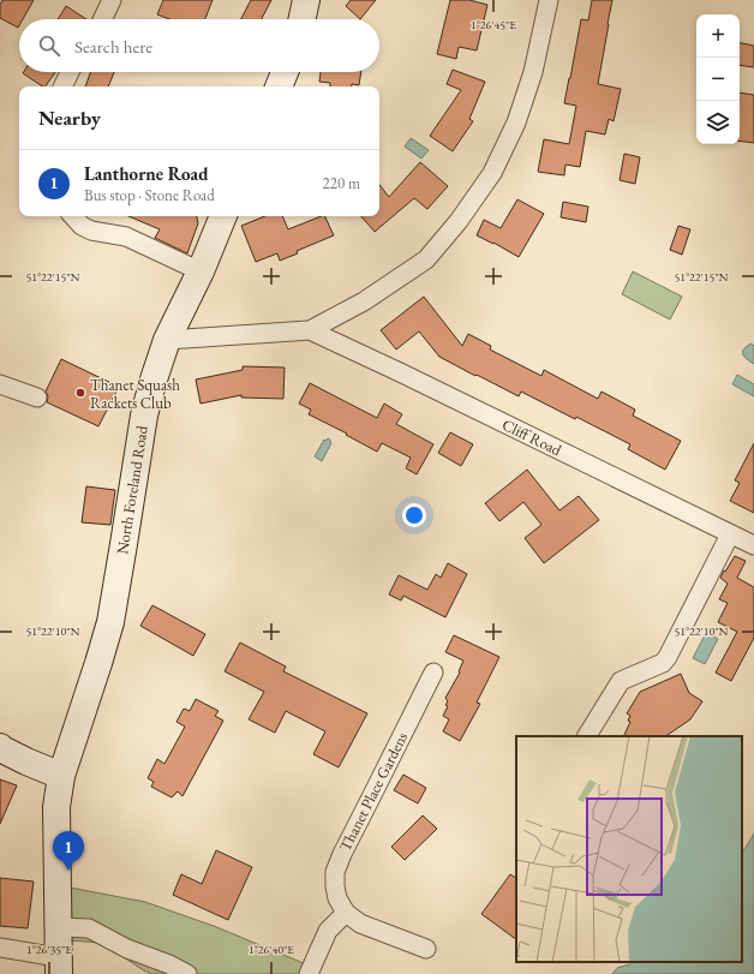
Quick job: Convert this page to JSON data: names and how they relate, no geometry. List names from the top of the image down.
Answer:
{
  "streets": {
    "main road": ["North Foreland Road"],
    "street": ["Cliff Road", "Thanet Place Gardens"]
  },
  "places": ["Thanet Squash Rackets Club"],
  "page": {
    "map_buttons": ["+", "−"],
    "search": "Search here",
    "heading": "Nearby",
    "list": [
      {
        "mark": "1",
        "name": "Lanthorne Road",
        "note": "Bus stop · Stone Road",
        "value": "220 m"
      }
    ],
    "pins": "1"
  },
  "coordinates": [
    "1°26'45\"E",
    "51°22'15\"N",
    "51°22'10\"N",
    "1°26'35\"E",
    "1°26'40\"E"
  ]
}
